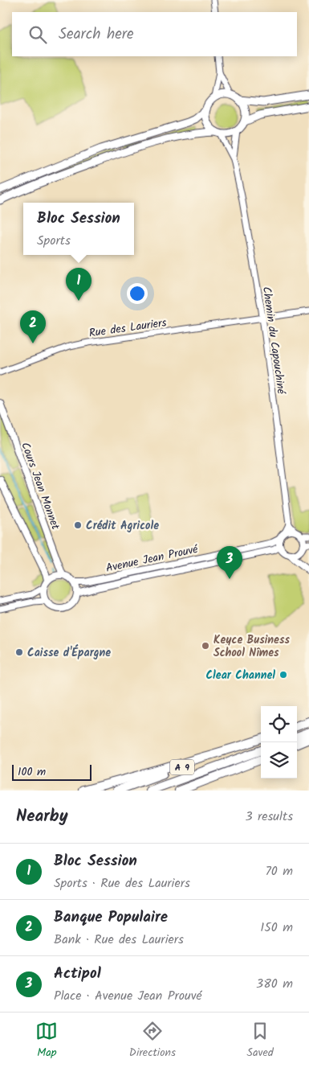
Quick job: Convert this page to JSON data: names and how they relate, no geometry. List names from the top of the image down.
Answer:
{
  "streets": {
    "highway": ["A 9"],
    "main road": ["Cours Jean Monnet", "Avenue Jean Prouvé"],
    "street": ["Rue des Lauriers", "Chemin du Capouchiné"]
  },
  "crossings": [
    ["Rue des Lauriers", "Chemin du Capouchiné"],
    ["Cours Jean Monnet", "Avenue Jean Prouvé"]
  ],
  "places": [
    "Crédit Agricole",
    "Keyce Business School Nîmes",
    "Caisse d'Épargne",
    "Clear Channel"
  ],
  "scale_bar": "100 m",
  "page": {
    "search": "Search here",
    "popup": ["Bloc Session", "Sports"],
    "pins": ["1", "2", "3"],
    "scale": "100 m",
    "heading": ["Nearby", "3 results"],
    "list": [
      {
        "mark": "1",
        "name": "Bloc Session",
        "note": "Sports · Rue des Lauriers",
        "value": "70 m"
      },
      {
        "mark": "2",
        "name": "Banque Populaire",
        "note": "Bank · Rue des Lauriers",
        "value": "150 m"
      },
      {
        "mark": "3",
        "name": "Actipol",
        "note": "Place · Avenue Jean Prouvé",
        "value": "380 m"
      }
    ],
    "nav": ["Map", "Directions", "Saved"]
  }
}
